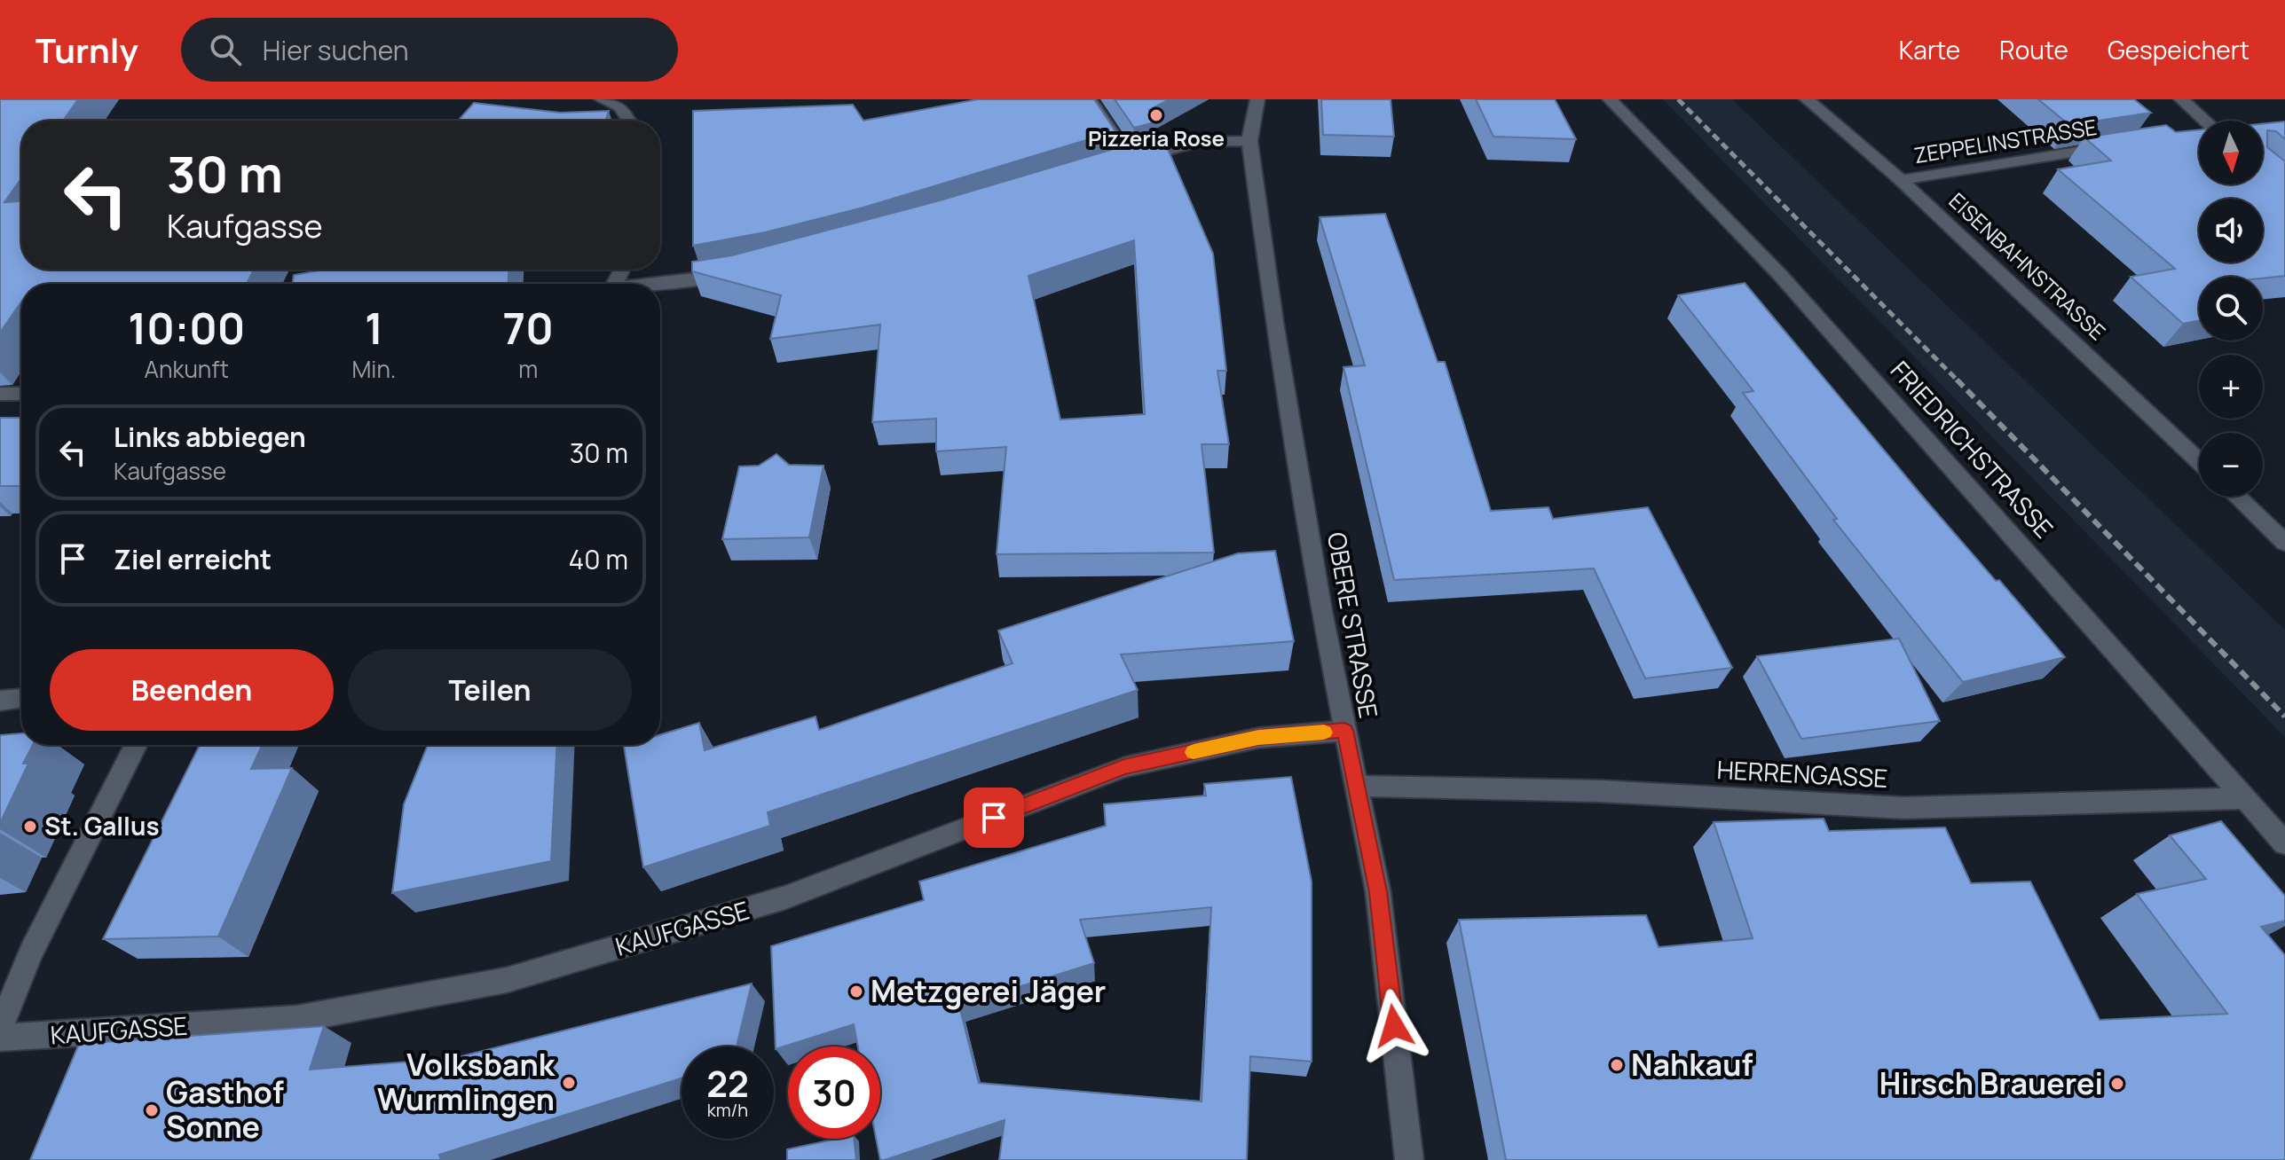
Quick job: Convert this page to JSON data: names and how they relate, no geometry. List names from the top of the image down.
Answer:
{
  "streets": {
    "street": [
      "ZEPPELINSTRASSE",
      "EISENBAHNSTRASSE",
      "FRIEDRICHSTRASSE",
      "OBERE STRASSE",
      "HERRENGASSE",
      "KAUFGASSE"
    ]
  },
  "crossings": [
    ["ZEPPELINSTRASSE", "EISENBAHNSTRASSE"],
    ["FRIEDRICHSTRASSE", "HERRENGASSE"],
    ["OBERE STRASSE", "HERRENGASSE"],
    ["OBERE STRASSE", "KAUFGASSE"]
  ],
  "places": [
    "Pizzeria Rose",
    "St. Gallus",
    "Metzgerei Jäger",
    "Nahkauf",
    "Volksbank Wurmlingen",
    "Hirsch Brauerei",
    "Gasthof Sonne"
  ],
  "north": "bottom",
  "page": {
    "header": "Turnly",
    "search": "Hier suchen",
    "nav": ["Karte", "Route", "Gespeichert"],
    "map_buttons": ["+", "−"],
    "turn": ["30 m", "Kaufgasse"],
    "eta": [
      "10:00",
      "Ankunft",
      "1",
      "Min.",
      "70",
      "m"
    ],
    "list": [
      {
        "name": "Links abbiegen",
        "note": "Kaufgasse",
        "value": "30 m"
      },
      {
        "name": "Ziel erreicht",
        "value": "40 m"
      }
    ],
    "buttons": ["Beenden", "Teilen"],
    "speed": "22 km/h",
    "limit": "30"
  }
}
